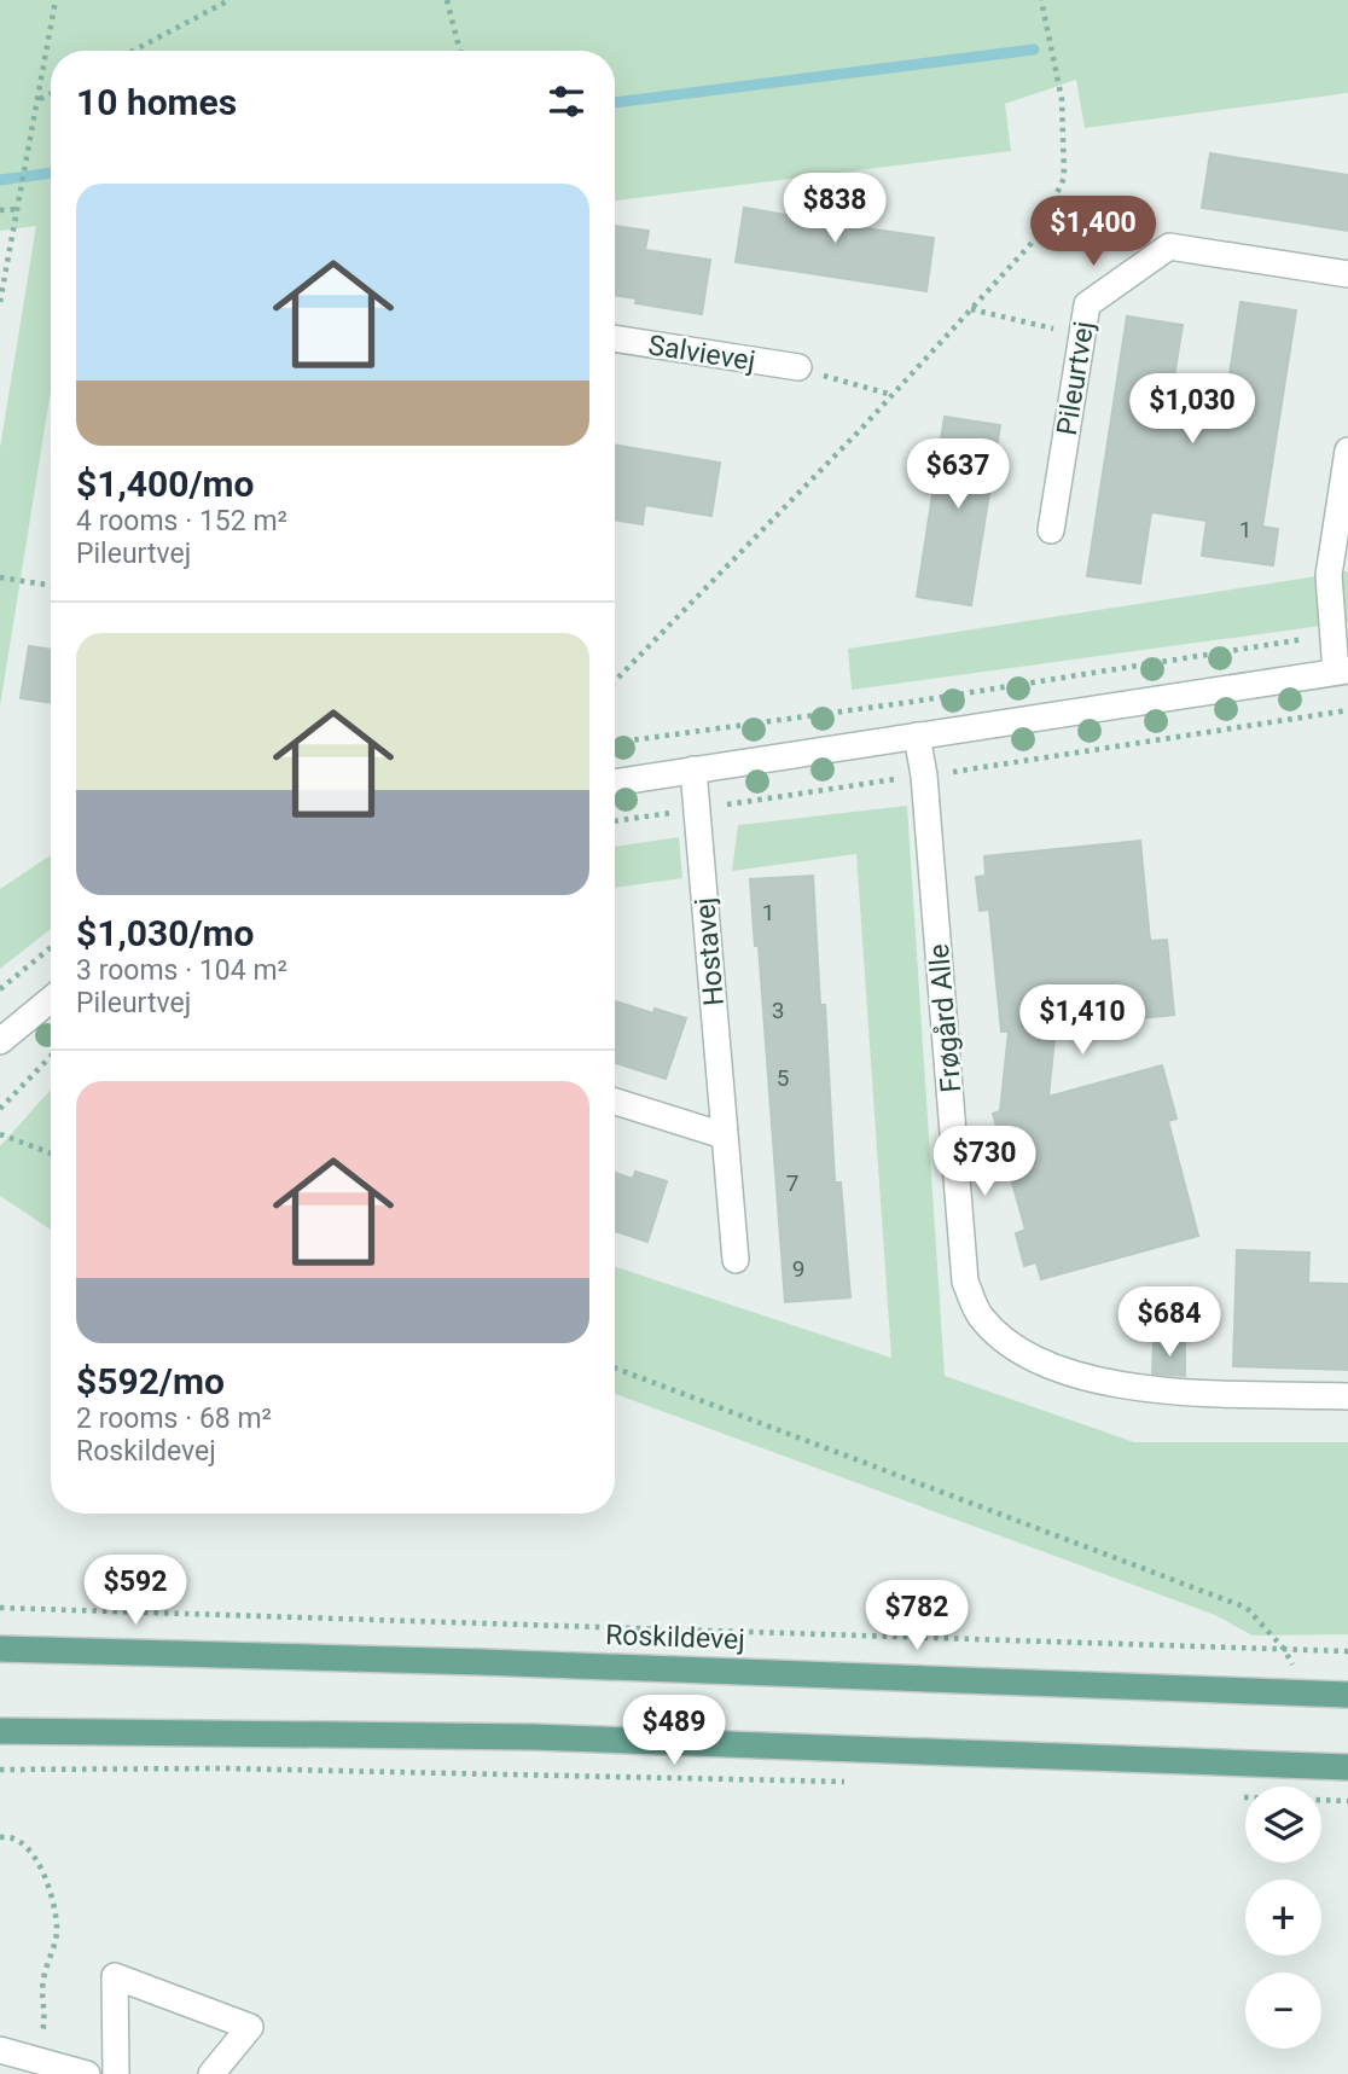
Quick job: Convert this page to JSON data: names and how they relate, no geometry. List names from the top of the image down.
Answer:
{
  "streets": {
    "main road": ["Roskildevej"],
    "street": [
      "Salvievej",
      "Pileurtvej",
      "Hostavej",
      "Frøgård Alle"
    ]
  },
  "house_numbers": [
    "1",
    "1",
    "3",
    "5",
    "7",
    "9"
  ],
  "page": {
    "heading": "10 homes",
    "list": [
      {
        "name": "$1,400/mo",
        "note": "4 rooms · 152 m² · Pileurtvej"
      },
      {
        "name": "$1,030/mo",
        "note": "3 rooms · 104 m² · Pileurtvej"
      },
      {
        "name": "$592/mo",
        "note": "2 rooms · 68 m² · Roskildevej"
      }
    ],
    "price": [
      "$838",
      "$1,400",
      "$1,030",
      "$637",
      "$1,410",
      "$730",
      "$684",
      "$592",
      "$782",
      "$489"
    ],
    "map_buttons": ["+", "−"]
  }
}
